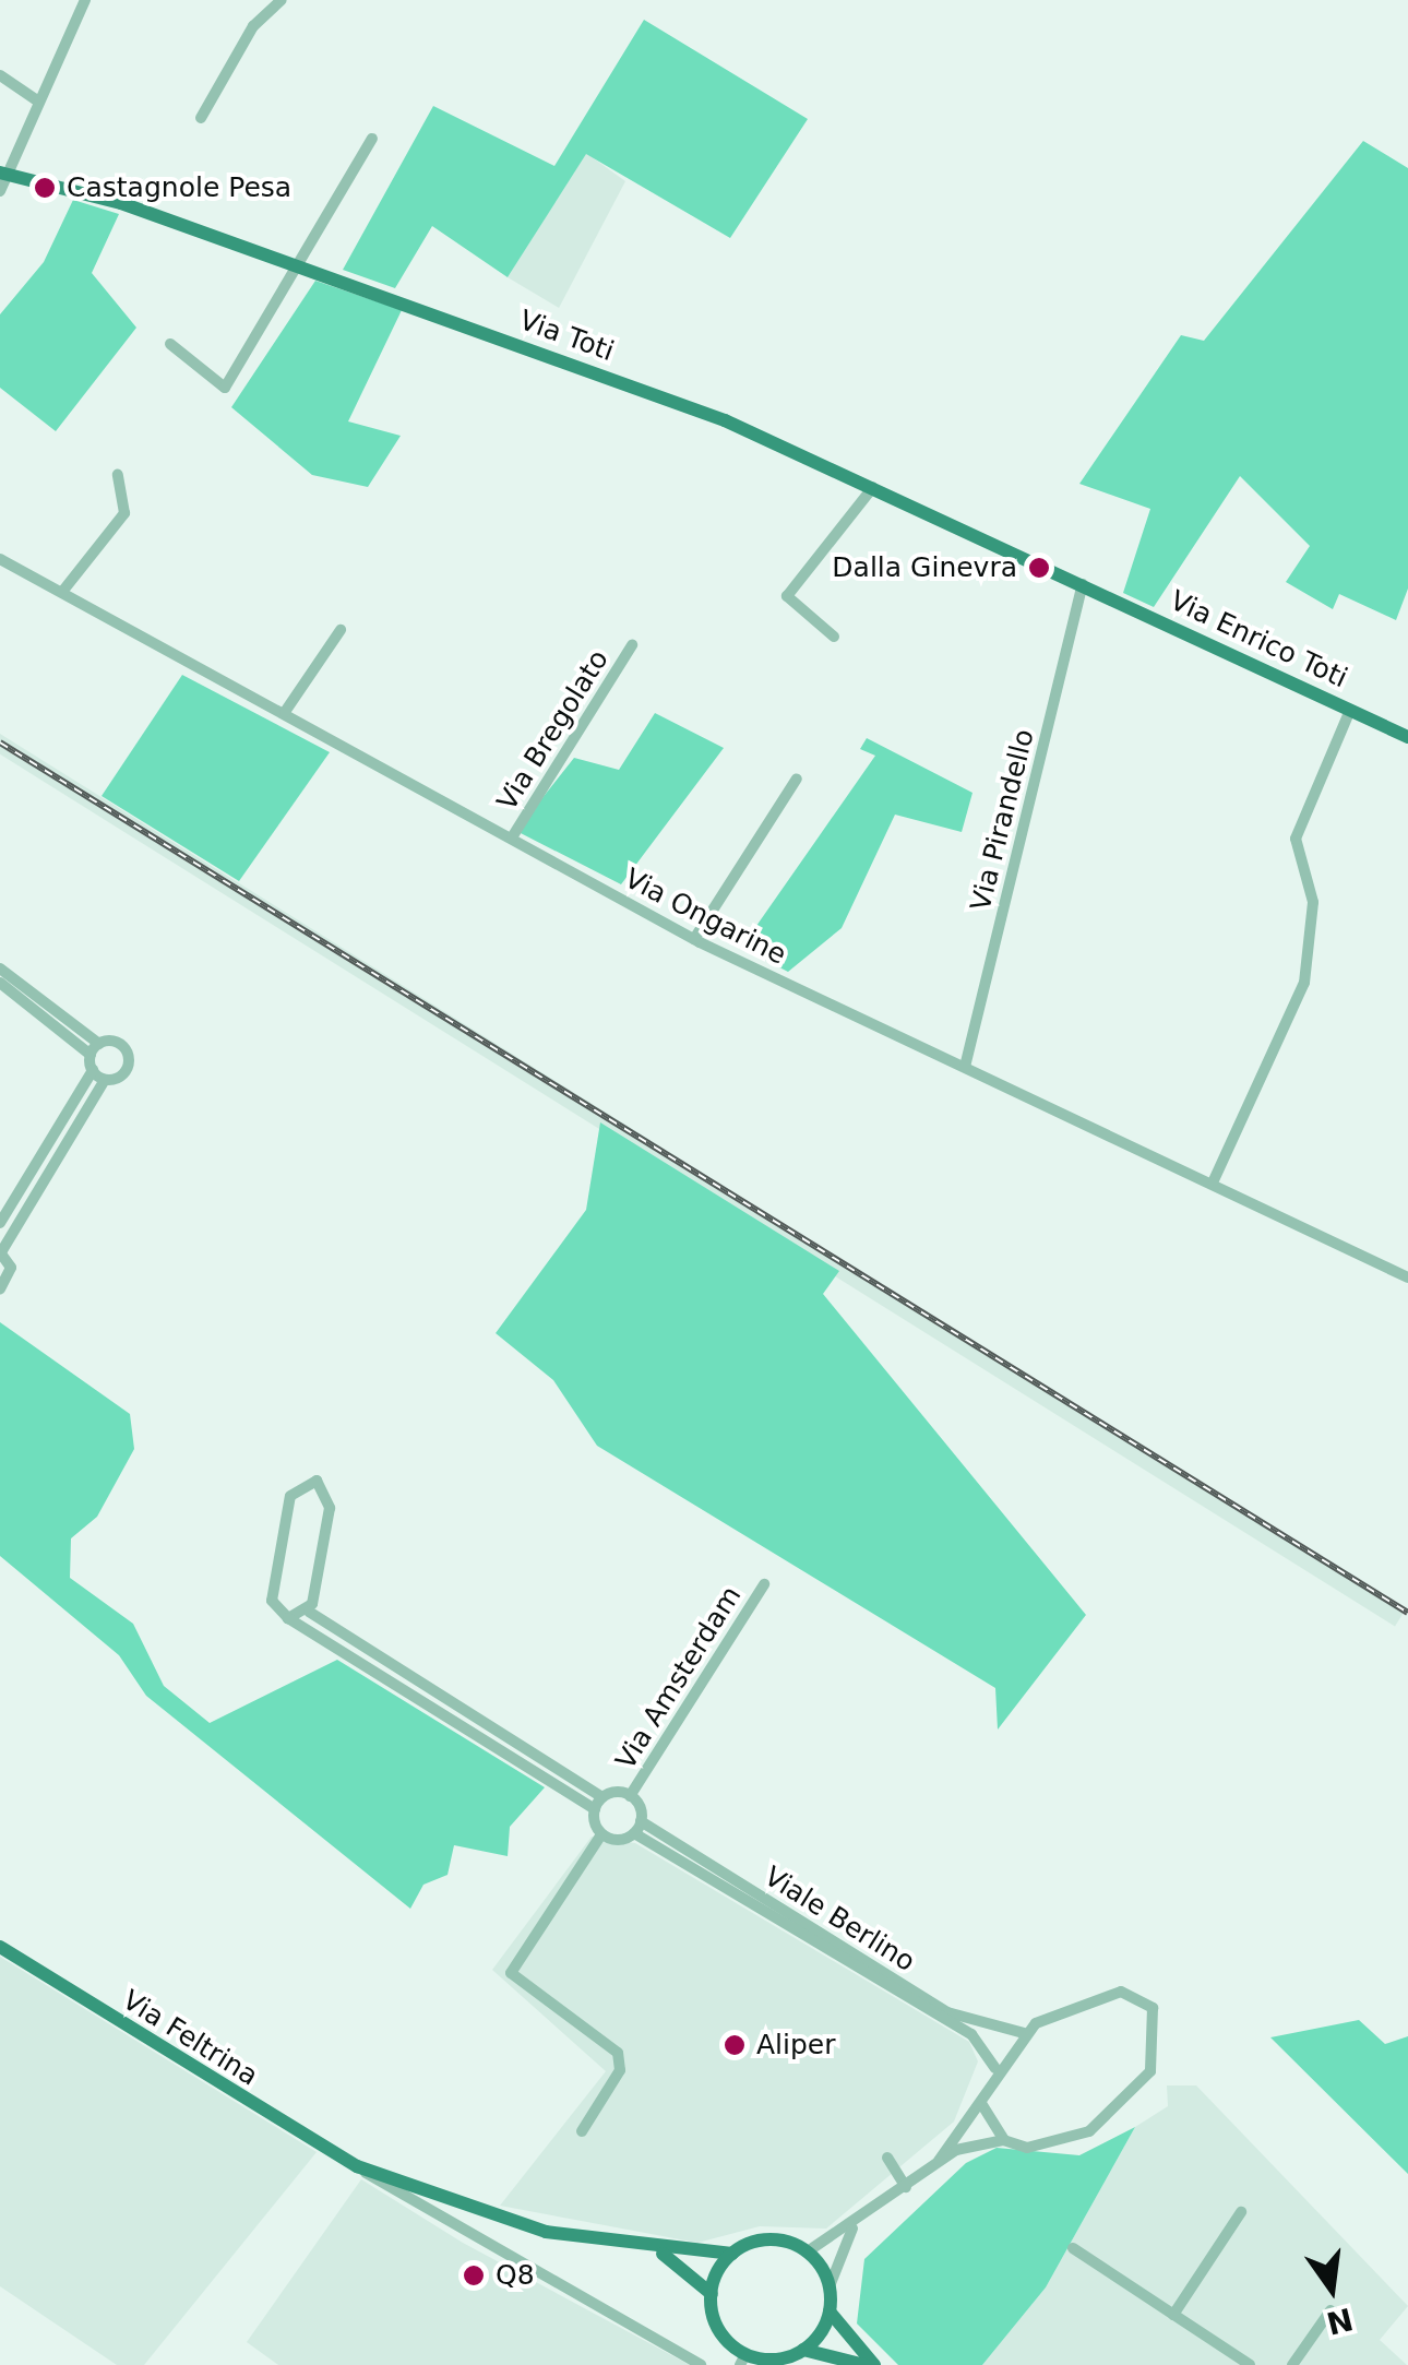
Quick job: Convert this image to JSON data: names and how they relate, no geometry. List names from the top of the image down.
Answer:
{
  "streets": {
    "main road": ["Via Toti", "Via Enrico Toti", "Via Feltrina"],
    "street": [
      "Via Bregolato",
      "Via Pirandello",
      "Via Ongarine",
      "Via Amsterdam",
      "Viale Berlino"
    ]
  },
  "crossings": [
    ["Via Toti", "Via Enrico Toti"],
    ["Via Toti", "Via Pirandello"],
    ["Via Enrico Toti", "Via Pirandello"],
    ["Via Bregolato", "Via Ongarine"],
    ["Via Pirandello", "Via Ongarine"]
  ],
  "places": [
    "Castagnole Pesa",
    "Dalla Ginevra",
    "Aliper",
    "Q8"
  ],
  "north": "bottom"
}
